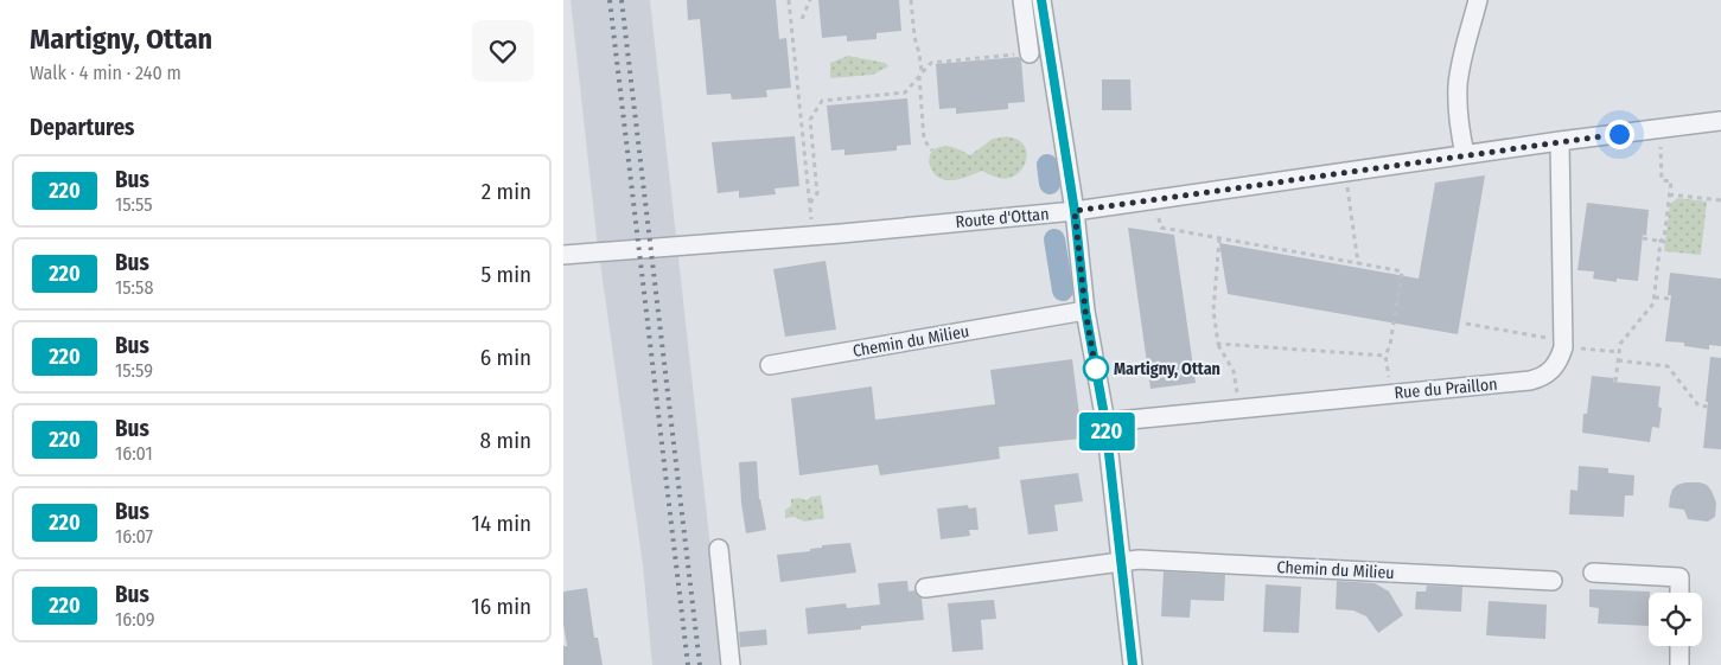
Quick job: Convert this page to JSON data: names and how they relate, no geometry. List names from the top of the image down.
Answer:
{
  "streets": {
    "street": ["Route d'Ottan", "Chemin du Milieu", "Rue du Praillon"]
  },
  "crossings": [
    ["Route d'Ottan", "Rue du Praillon"]
  ],
  "places": ["Martigny, Ottan"],
  "lines": ["bus line 220"],
  "page": {
    "heading": [
      ["Martigny, Ottan", "Walk · 4 min · 240 m"],
      "Departures"
    ],
    "on_map": "220",
    "list": [
      {
        "mark": "220",
        "name": "Bus",
        "note": "15:55",
        "value": "2 min"
      },
      {
        "mark": "220",
        "name": "Bus",
        "note": "15:58",
        "value": "5 min"
      },
      {
        "mark": "220",
        "name": "Bus",
        "note": "15:59",
        "value": "6 min"
      },
      {
        "mark": "220",
        "name": "Bus",
        "note": "16:01",
        "value": "8 min"
      },
      {
        "mark": "220",
        "name": "Bus",
        "note": "16:07",
        "value": "14 min"
      },
      {
        "mark": "220",
        "name": "Bus",
        "note": "16:09",
        "value": "16 min"
      }
    ]
  }
}
